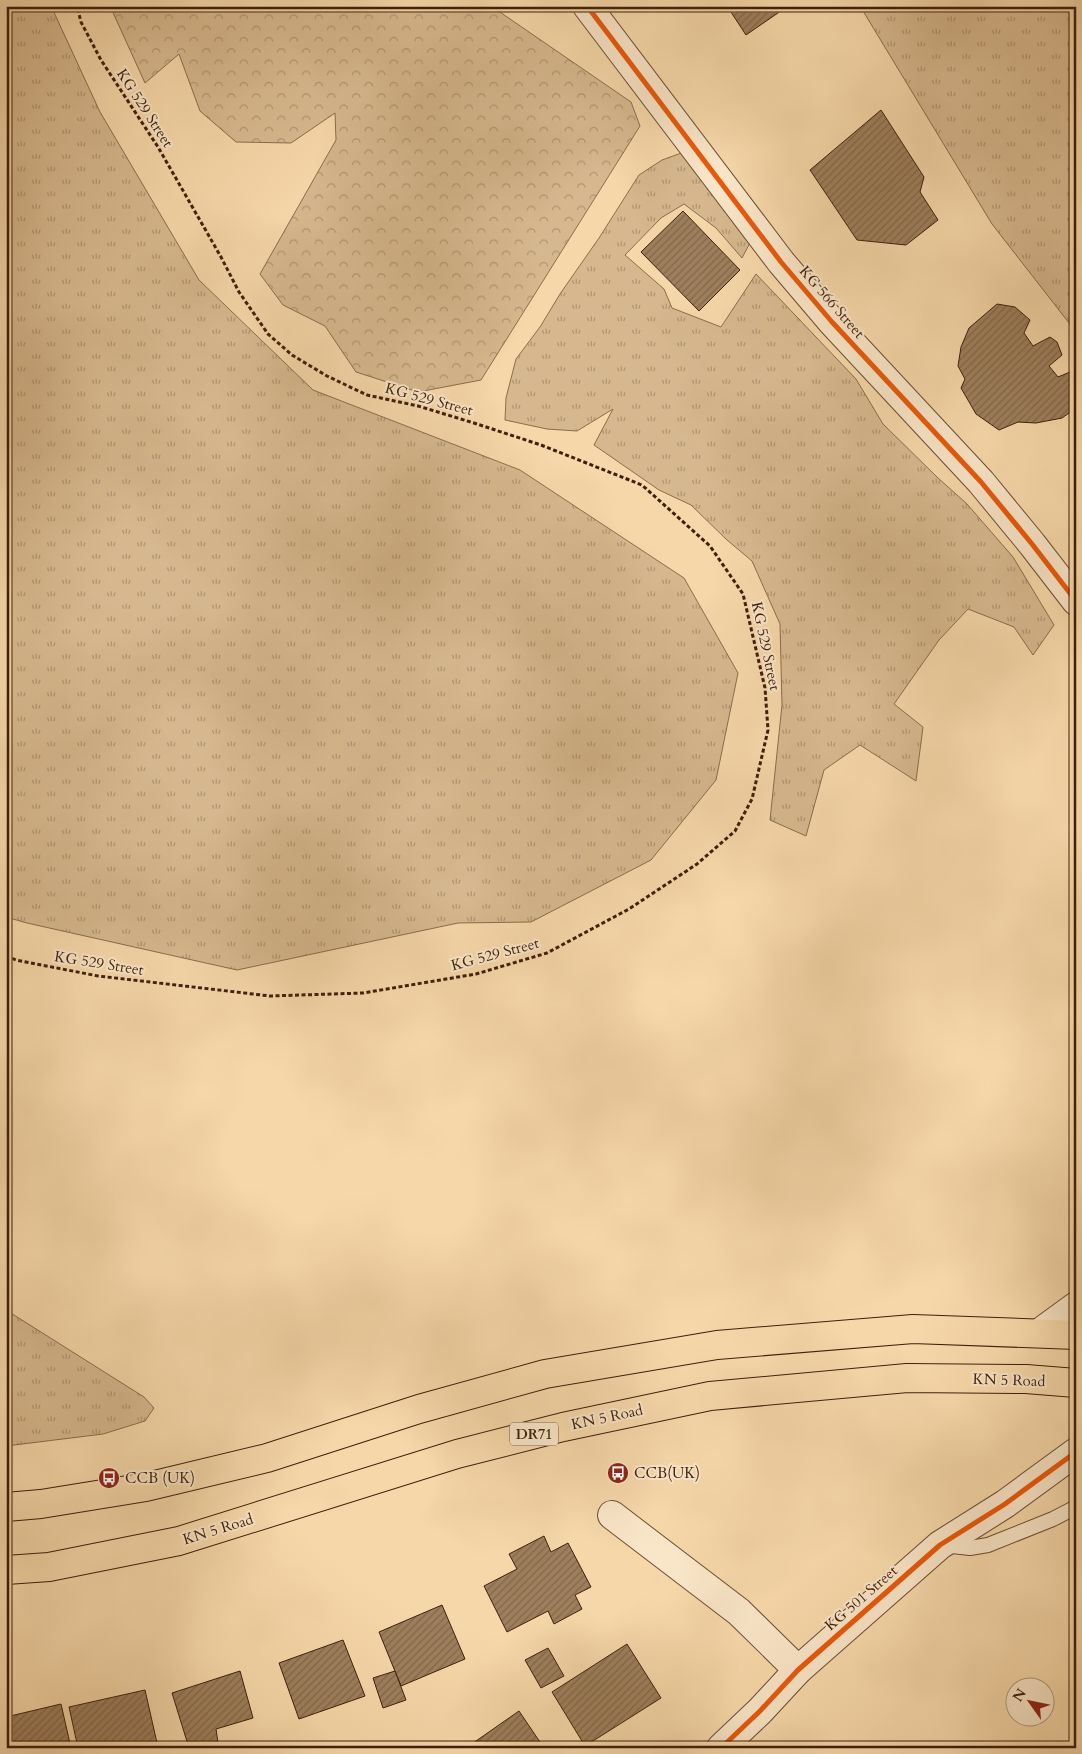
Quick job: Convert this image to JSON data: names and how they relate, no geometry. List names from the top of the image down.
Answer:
{
  "streets": {
    "main road": ["KN 5 Road", "DR71"],
    "street": ["KG 566 Street", "KG 501 Street"],
    "path": ["KG 529 Street"]
  },
  "places": {
    "bus stop": ["CCB(UK)", "CCB (UK)"]
  },
  "north": "top left"
}
